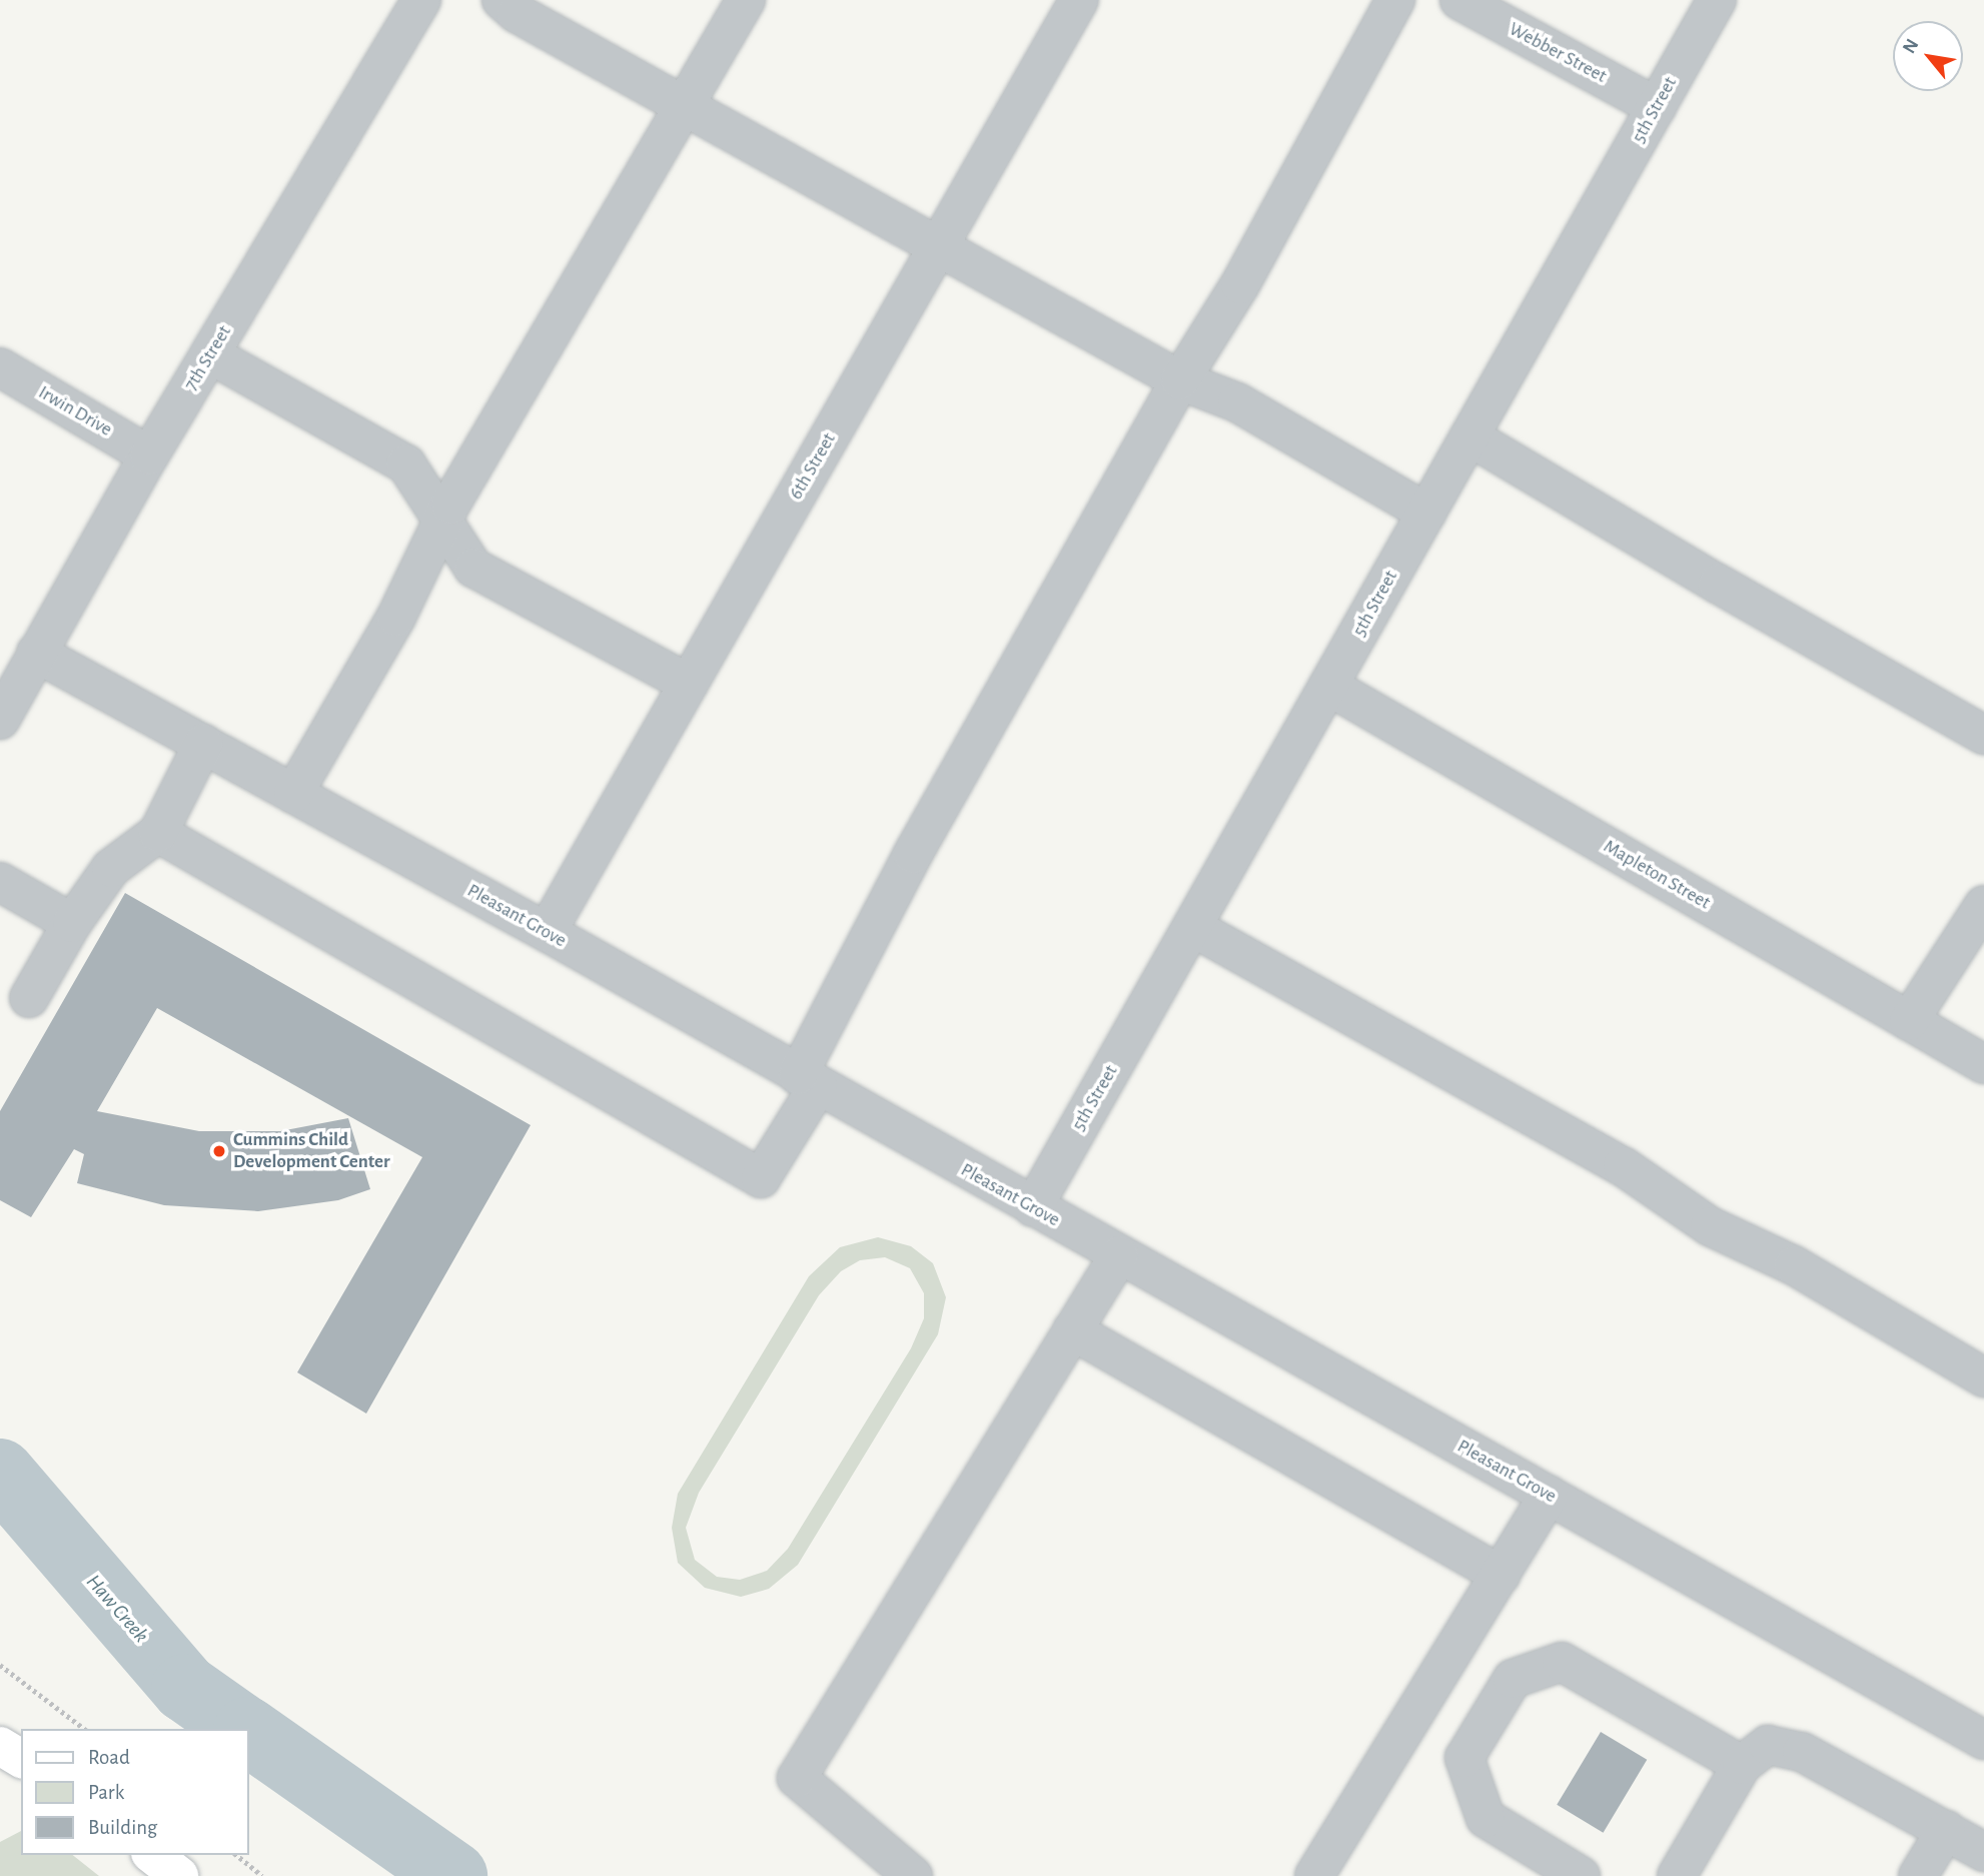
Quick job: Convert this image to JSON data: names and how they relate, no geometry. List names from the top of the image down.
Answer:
{
  "streets": {
    "street": [
      "Webber Street",
      "5th Street",
      "7th Street",
      "Irwin Drive",
      "6th Street",
      "Mapleton Street",
      "Pleasant Grove"
    ]
  },
  "crossings": [
    ["Webber Street", "5th Street"],
    ["5th Street", "Mapleton Street"],
    ["5th Street", "Pleasant Grove"],
    ["7th Street", "Irwin Drive"],
    ["7th Street", "Pleasant Grove"],
    ["6th Street", "Pleasant Grove"]
  ],
  "water": ["Haw Creek"],
  "places": ["Cummins Child Development Center"],
  "legend": ["Road", "Park", "Building"],
  "north": "top left"
}
